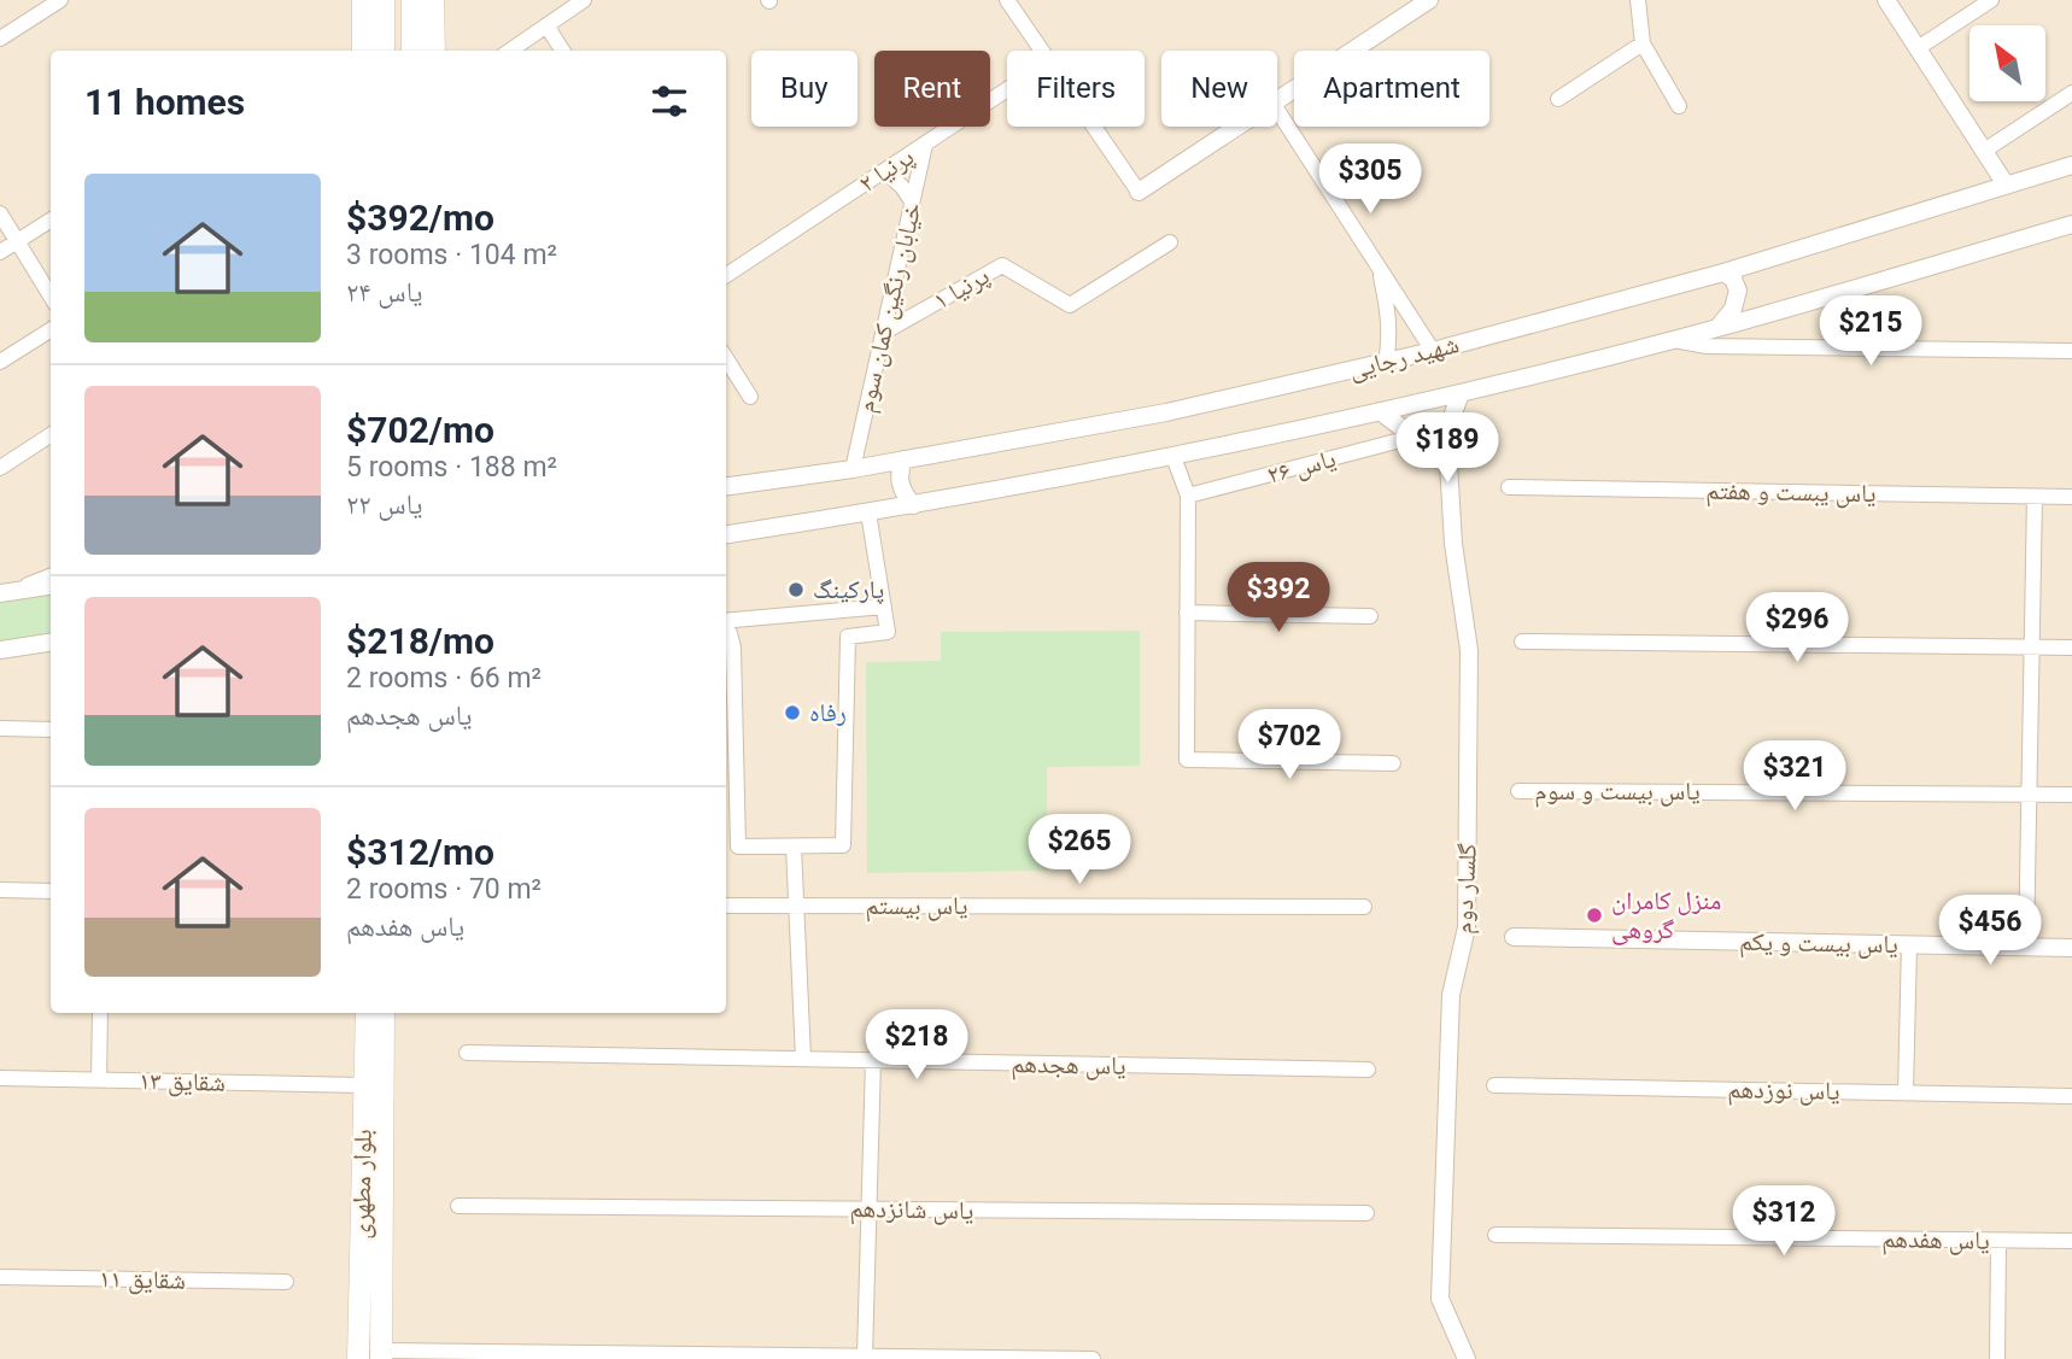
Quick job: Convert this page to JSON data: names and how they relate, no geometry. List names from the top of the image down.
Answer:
{
  "streets": {
    "main road": ["بلوار مطهری"],
    "street": [
      "پرنیا ۲",
      "پرنیا ۱",
      "خیابان رنگین کمان سوم",
      "شهید رجایی",
      "یاس ۲۶",
      "یاس یبست و هفتم",
      "یاس بیست و سوم",
      "گلسار دوم",
      "یاس بیستم",
      "یاس بیست و یکم",
      "یاس هجدهم",
      "شقایق ۱۳",
      "یاس نوزدهم",
      "یاس شانزدهم",
      "یاس هفدهم",
      "شقایق ۱۱"
    ]
  },
  "crossings": [
    ["پرنیا ۲", "خیابان رنگین کمان سوم"],
    ["پرنیا ۱", "خیابان رنگین کمان سوم"],
    ["خیابان رنگین کمان سوم", "شهید رجایی"],
    ["شهید رجایی", "گلسار دوم"],
    ["شقایق ۱۳", "بلوار مطهری"]
  ],
  "places": ["پارکینگ", "رفاه", "منزل کامران گروهی"],
  "north": "top left",
  "page": {
    "chip": [
      "Buy",
      "Rent",
      "Filters",
      "New",
      "Apartment"
    ],
    "heading": "11 homes",
    "price": [
      "$305",
      "$215",
      "$189",
      "$392",
      "$296",
      "$702",
      "$321",
      "$265",
      "$456",
      "$218",
      "$312"
    ],
    "list": [
      {
        "name": "$392/mo",
        "note": "3 rooms · 104 m² · یاس ۲۴"
      },
      {
        "name": "$702/mo",
        "note": "5 rooms · 188 m² · یاس ۲۲"
      },
      {
        "name": "$218/mo",
        "note": "2 rooms · 66 m² · یاس هجدهم"
      },
      {
        "name": "$312/mo",
        "note": "2 rooms · 70 m² · یاس هفدهم"
      }
    ]
  }
}
